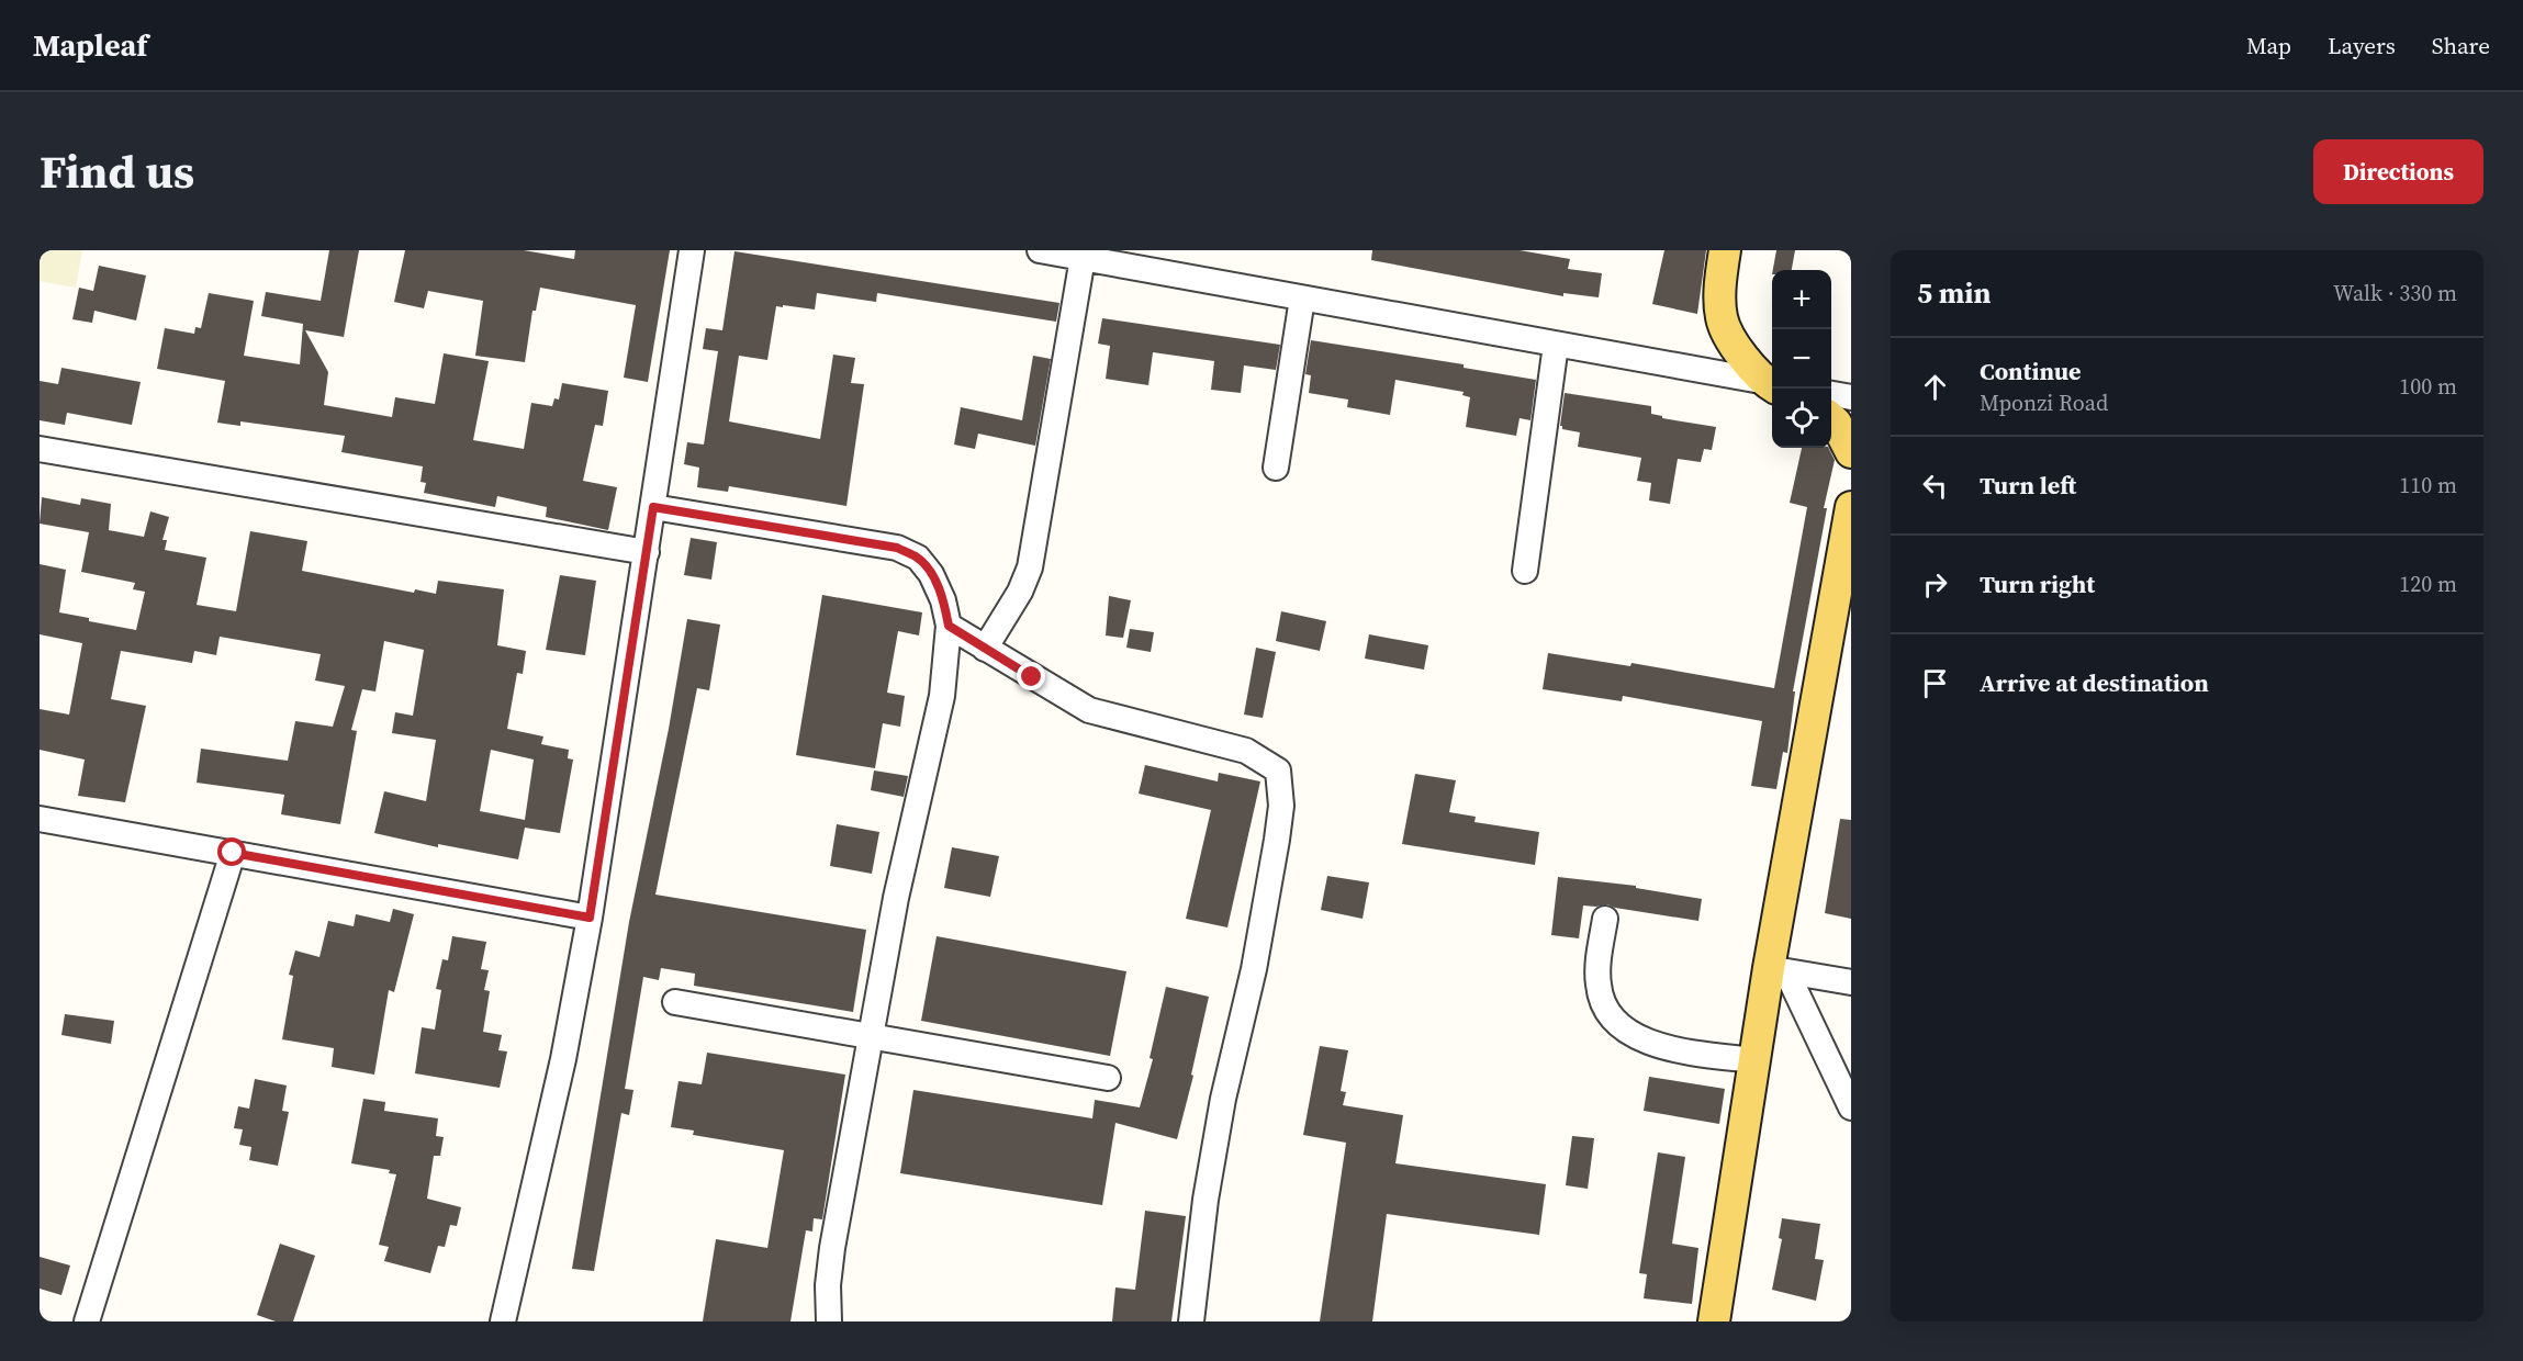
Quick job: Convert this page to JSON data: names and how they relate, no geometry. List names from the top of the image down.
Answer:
{
  "page": {
    "header": "Mapleaf",
    "nav": ["Map", "Layers", "Share"],
    "title": "Find us",
    "buttons": "Directions",
    "heading": ["5 min", "Walk · 330 m"],
    "map_buttons": ["+", "−"],
    "list": [
      ["Continue", "Mponzi Road", "100 m"],
      ["Turn left", "110 m"],
      ["Turn right", "120 m"],
      "Arrive at destination"
    ]
  }
}
